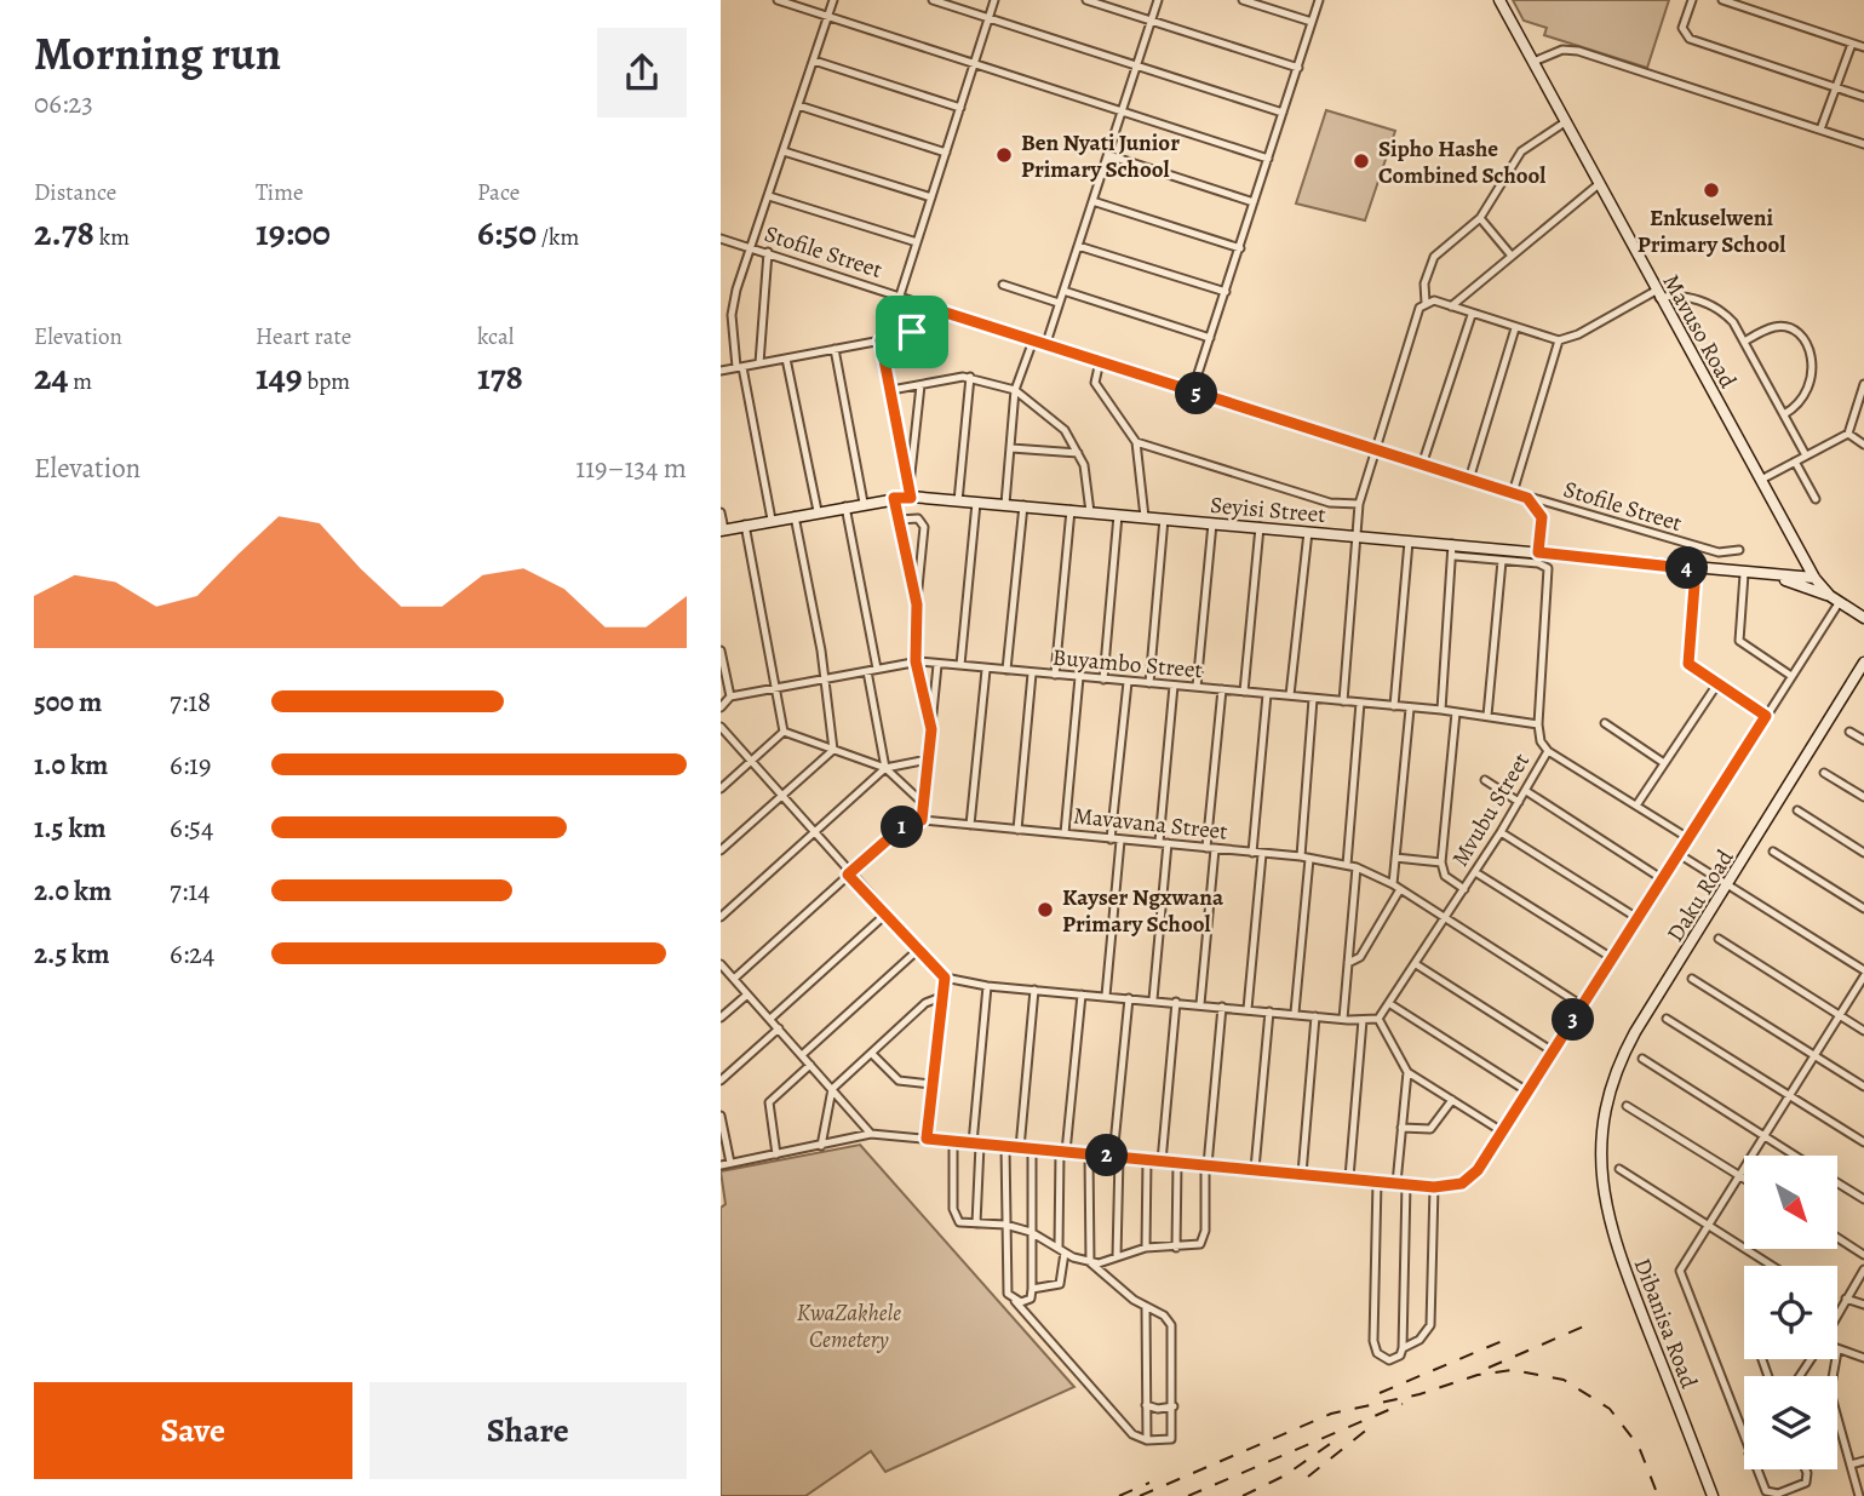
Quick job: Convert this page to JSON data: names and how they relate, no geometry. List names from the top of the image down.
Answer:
{
  "streets": {
    "street": [
      "Stofile Street",
      "Mavuso Road",
      "Seyisi Street",
      "Buyambo Street",
      "Mvubu Street",
      "Mavavana Street",
      "Daku Road",
      "Dibanisa Road"
    ]
  },
  "crossings": [
    ["Mavuso Road", "Seyisi Street"],
    ["Seyisi Street", "Mvubu Street"],
    ["Buyambo Street", "Mvubu Street"],
    ["Mvubu Street", "Mavavana Street"],
    ["Daku Road", "Dibanisa Road"]
  ],
  "parks": ["KwaZakhele Cemetery"],
  "places": [
    "Ben Nyati Junior Primary School",
    "Sipho Hashe Combined School",
    "Enkuselweni Primary School",
    "Kayser Ngxwana Primary School"
  ],
  "north": "bottom right",
  "page": {
    "heading": ["Morning run", "06:23"],
    "stats": [
      ["Distance", "2.78 km"],
      ["Time", "19:00"],
      ["Pace", "6:50 /km"],
      ["Elevation", "24 m"],
      ["Heart rate", "149 bpm"],
      ["kcal", "178"]
    ],
    "pins": [
      "5",
      "4",
      "1",
      "3",
      "2"
    ],
    "chart": ["Elevation", "119–134 m"],
    "list": [
      {
        "name": "500 m",
        "note": "7:18"
      },
      {
        "name": "1.0 km",
        "note": "6:19"
      },
      {
        "name": "1.5 km",
        "note": "6:54"
      },
      {
        "name": "2.0 km",
        "note": "7:14"
      },
      {
        "name": "2.5 km",
        "note": "6:24"
      }
    ],
    "buttons": ["Save", "Share"]
  }
}
